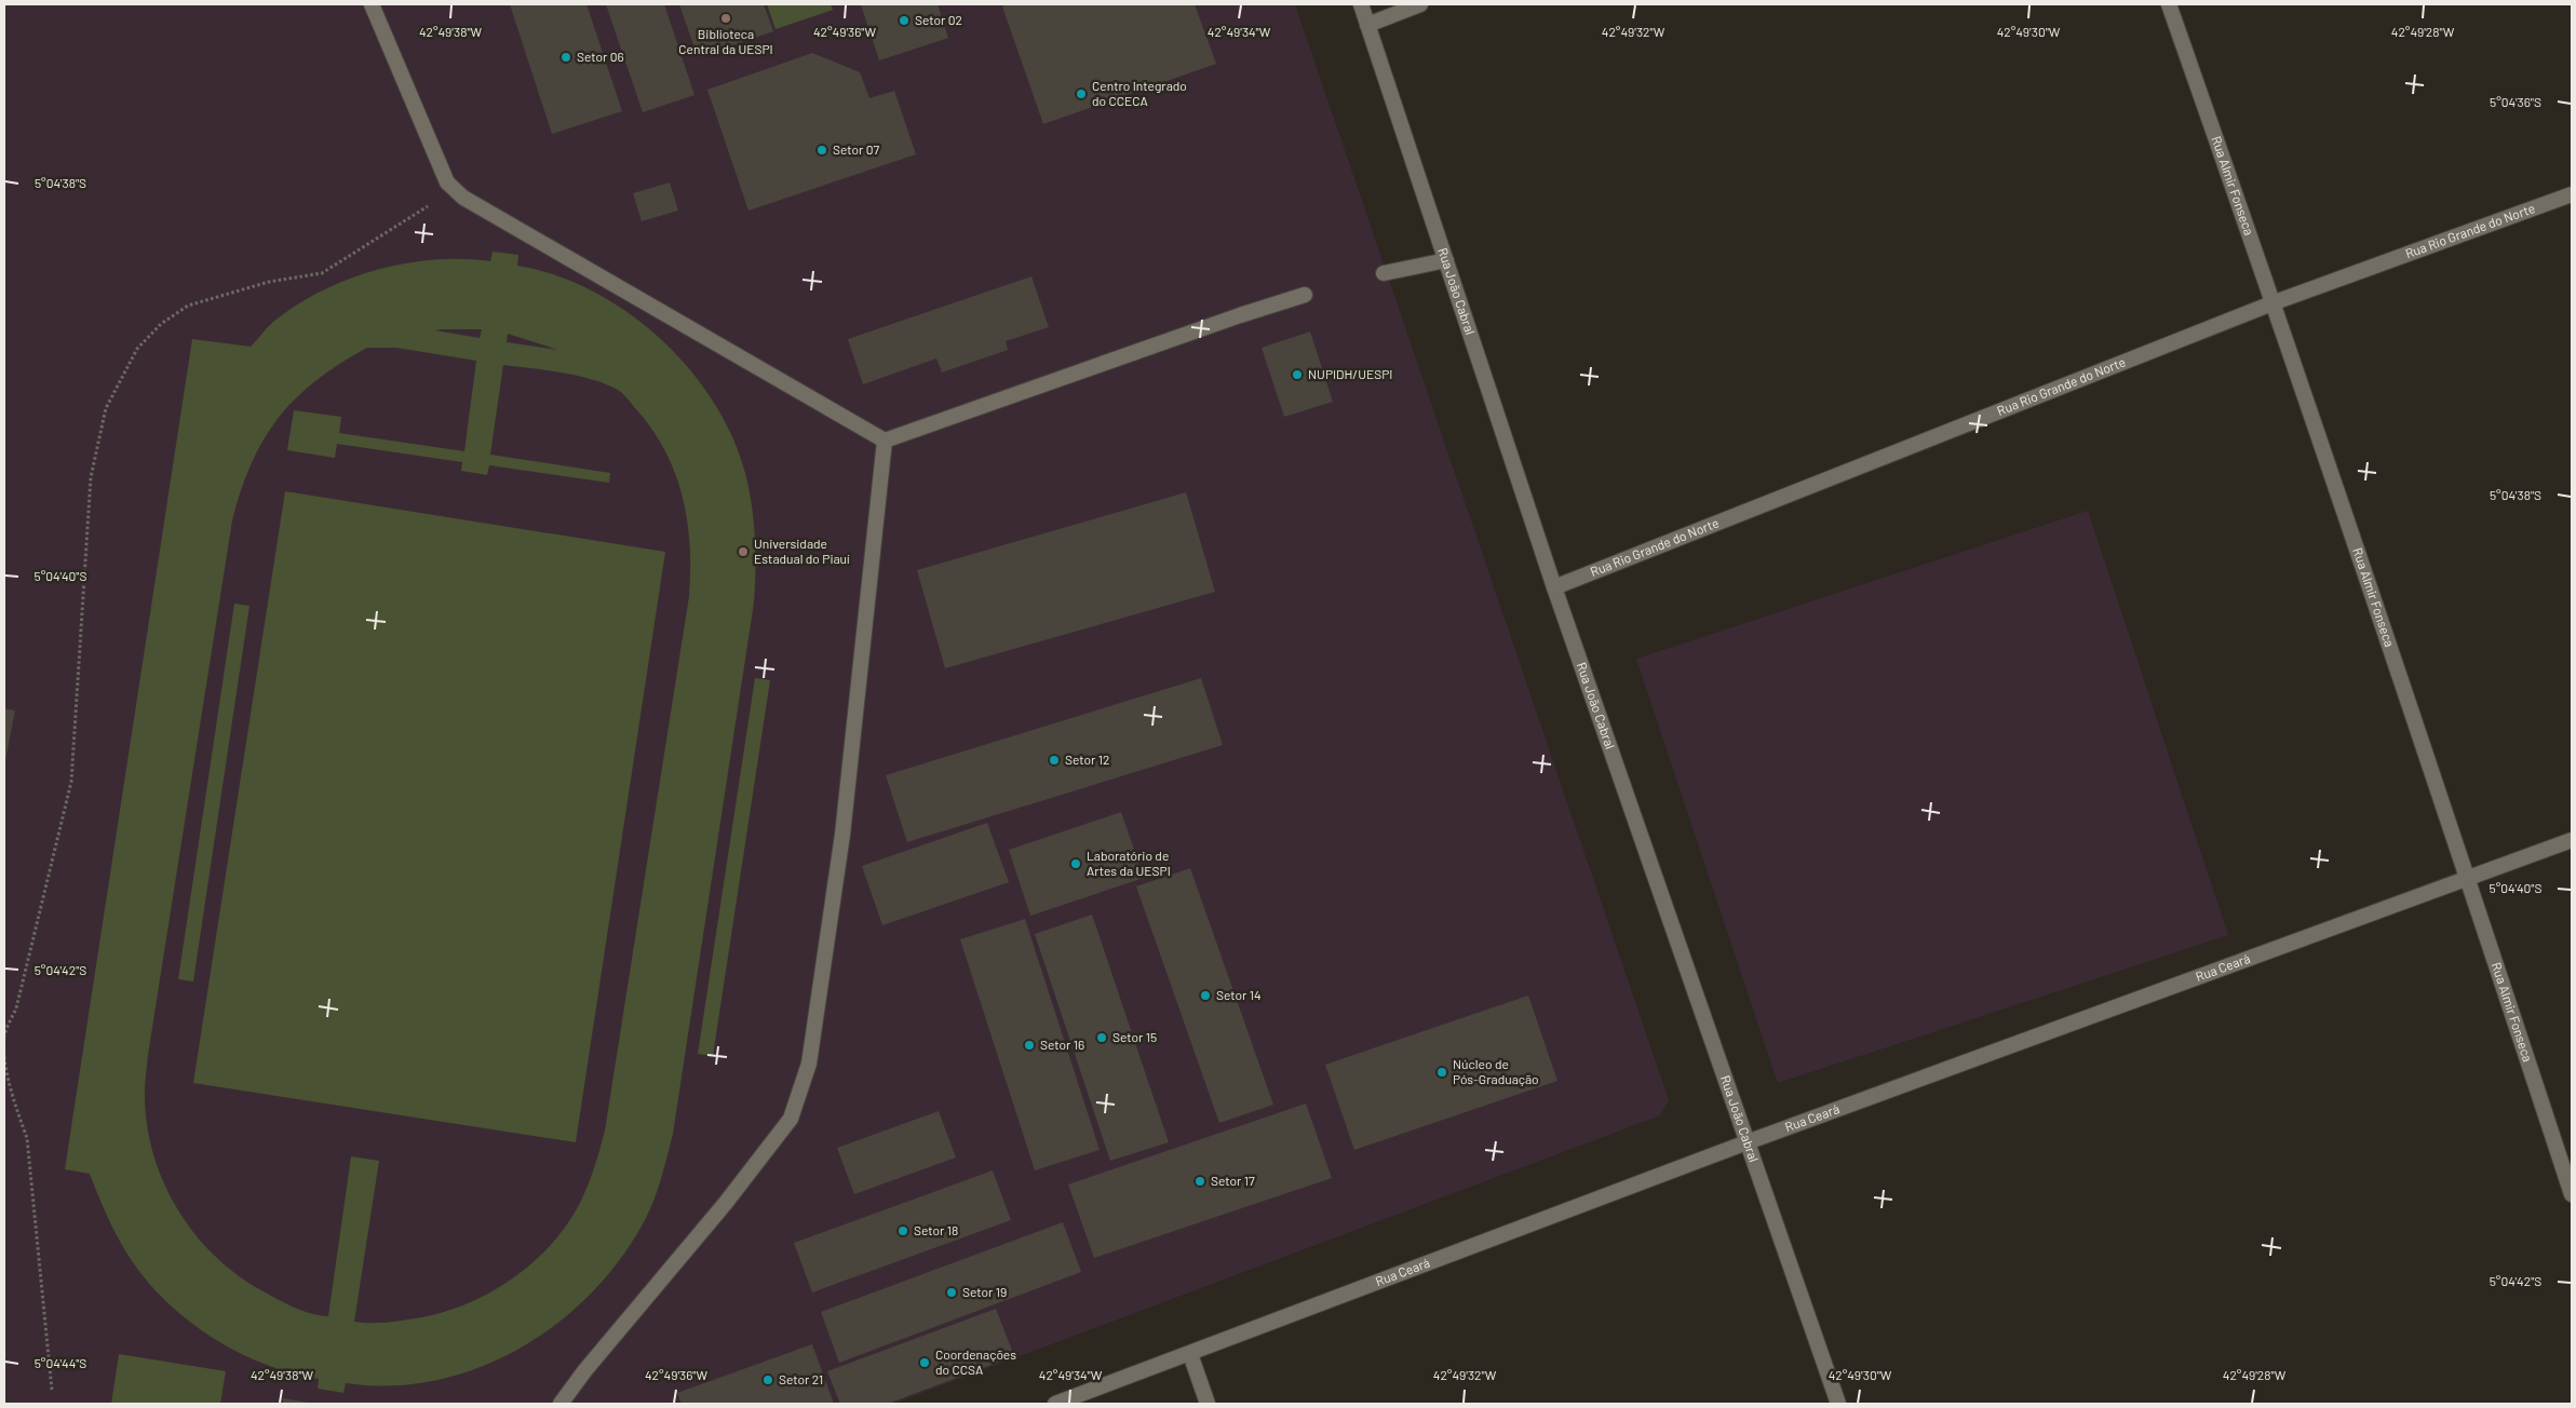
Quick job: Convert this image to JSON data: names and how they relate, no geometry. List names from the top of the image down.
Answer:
{
  "streets": {
    "street": [
      "Rua Almir Fonseca",
      "Rua Rio Grande do Norte",
      "Rua João Cabral",
      "Rua Ceará"
    ]
  },
  "crossings": [
    ["Rua Almir Fonseca", "Rua Rio Grande do Norte"],
    ["Rua Almir Fonseca", "Rua Ceará"],
    ["Rua Rio Grande do Norte", "Rua João Cabral"],
    ["Rua João Cabral", "Rua Ceará"]
  ],
  "places": [
    "Biblioteca Central da UESPI",
    "Setor 02",
    "Setor 06",
    "Centro Integrado do CCECA",
    "Setor 07",
    "NUPIDH/UESPI",
    "Universidade Estadual do Piauí",
    "Setor 12",
    "Laboratório de Artes da UESPI",
    "Setor 14",
    "Setor 15",
    "Setor 16",
    "Núcleo de Pós-Graduação",
    "Setor 17",
    "Setor 18",
    "Setor 19",
    "Coordenações do CCSA",
    "Setor 21"
  ],
  "coordinates": [
    "42°49'38\"W",
    "42°49'36\"W",
    "42°49'34\"W",
    "42°49'32\"W",
    "42°49'30\"W",
    "42°49'28\"W",
    "5°04'36\"S",
    "5°04'38\"S",
    "5°04'40\"S",
    "5°04'42\"S",
    "5°04'44\"S"
  ]
}
